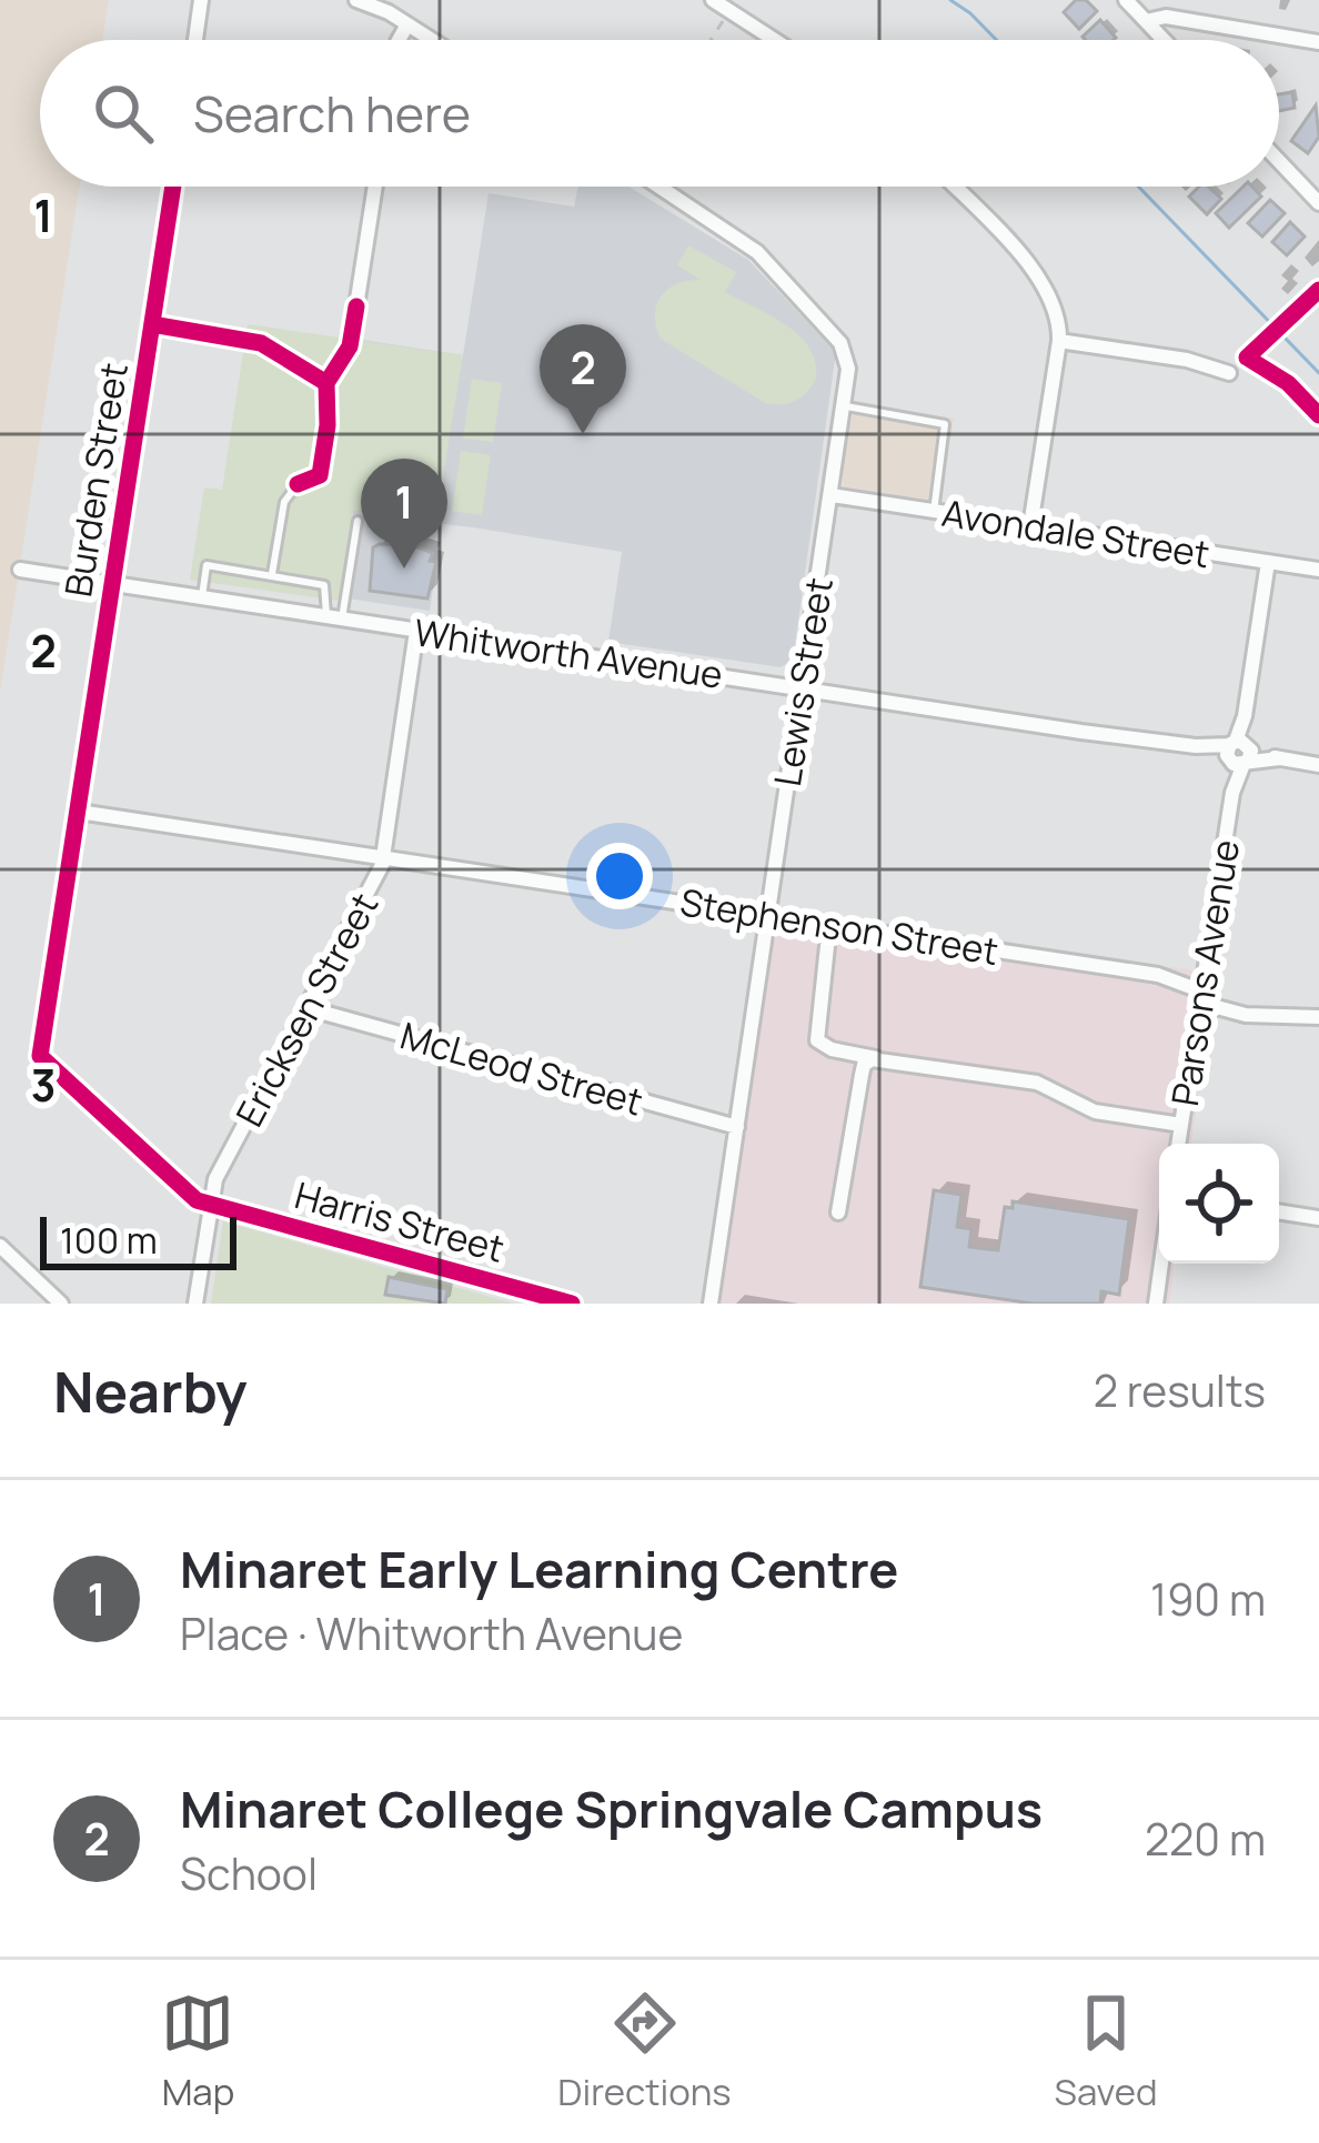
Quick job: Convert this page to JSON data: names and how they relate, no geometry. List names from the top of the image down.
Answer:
{
  "streets": {
    "street": [
      "Burden Street",
      "Avondale Street",
      "Whitworth Avenue",
      "Lewis Street",
      "Stephenson Street",
      "Parsons Avenue",
      "Ericksen Street",
      "McLeod Street",
      "Harris Street"
    ]
  },
  "crossings": [
    ["Burden Street", "Whitworth Avenue"],
    ["Burden Street", "Stephenson Street"],
    ["Burden Street", "Ericksen Street"],
    ["Burden Street", "Harris Street"],
    ["Avondale Street", "Lewis Street"],
    ["Avondale Street", "Parsons Avenue"],
    ["Whitworth Avenue", "Lewis Street"],
    ["Whitworth Avenue", "Parsons Avenue"],
    ["Whitworth Avenue", "Ericksen Street"],
    ["Lewis Street", "Stephenson Street"],
    ["Lewis Street", "McLeod Street"],
    ["Stephenson Street", "Parsons Avenue"],
    ["Stephenson Street", "Ericksen Street"],
    ["Ericksen Street", "McLeod Street"],
    ["Ericksen Street", "Harris Street"]
  ],
  "scale_bar": "100 m",
  "page": {
    "search": "Search here",
    "pins": ["2", "1"],
    "scale": "100 m",
    "heading": ["Nearby", "2 results"],
    "list": [
      {
        "mark": "1",
        "name": "Minaret Early Learning Centre",
        "note": "Place · Whitworth Avenue",
        "value": "190 m"
      },
      {
        "mark": "2",
        "name": "Minaret College Springvale Campus",
        "note": "School",
        "value": "220 m"
      }
    ],
    "nav": ["Map", "Directions", "Saved"]
  },
  "grid": {
    "rows": ["1", "2", "3"]
  }
}
